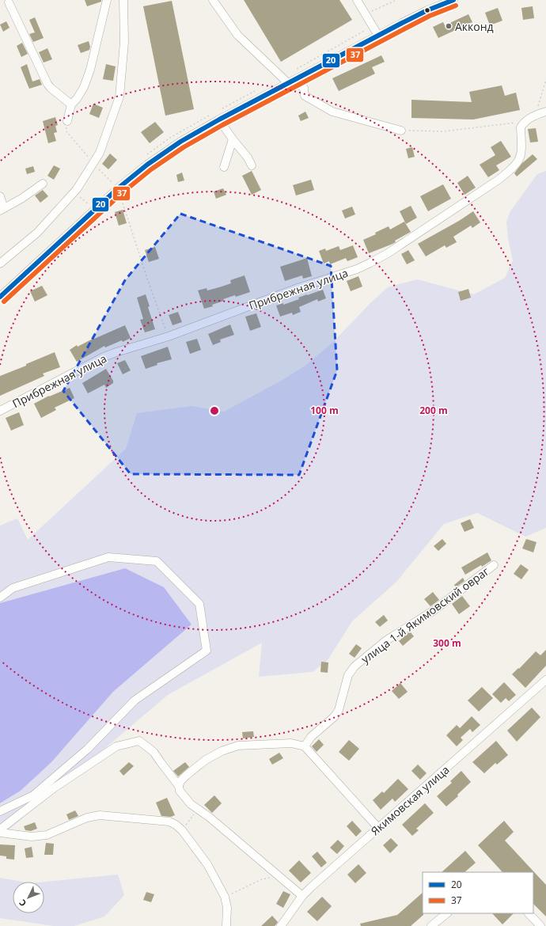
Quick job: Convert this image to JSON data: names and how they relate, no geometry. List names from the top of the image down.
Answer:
{
  "streets": {
    "street": ["Прибрежная улица", "улица 1-й Якимовский овраг", "Якимовская улица"]
  },
  "places": ["Акконд"],
  "lines": ["transit line 20", "transit line 37"],
  "legend": ["20", "37"],
  "north": "bottom left",
  "rings": ["100 m", "200 m", "300 m"]
}
